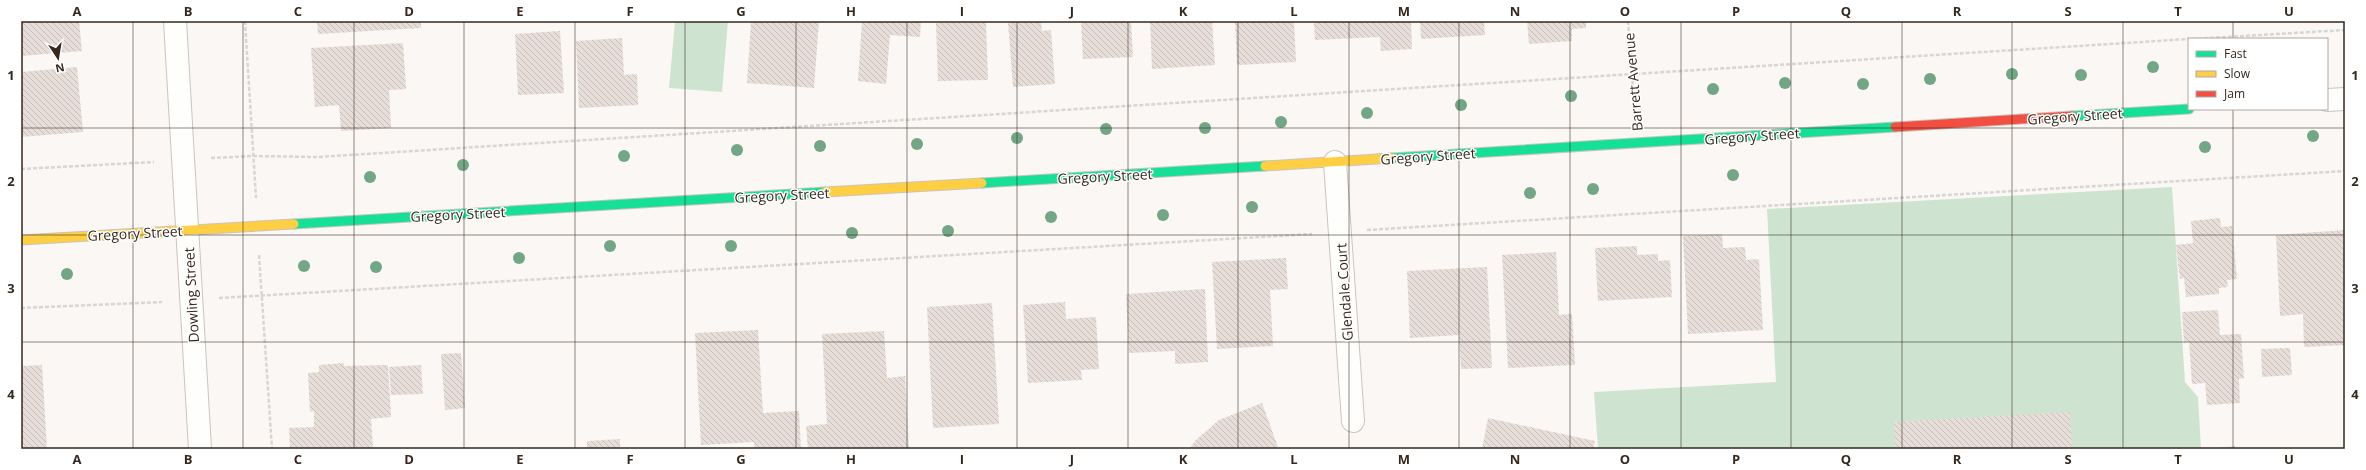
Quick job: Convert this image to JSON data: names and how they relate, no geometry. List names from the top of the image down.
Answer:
{
  "streets": {
    "street": ["Gregory Street", "Glendale Court", "Dowling Street"],
    "path": ["Barrett Avenue"]
  },
  "crossings": [
    ["Barrett Avenue", "Gregory Street"],
    ["Gregory Street", "Glendale Court"],
    ["Gregory Street", "Dowling Street"]
  ],
  "legend": ["Fast", "Slow", "Jam"],
  "north": "bottom",
  "grid": {
    "columns": [
      "A",
      "B",
      "C",
      "D",
      "E",
      "F",
      "G",
      "H",
      "I",
      "J",
      "K",
      "L",
      "M",
      "N",
      "O",
      "P",
      "Q",
      "R",
      "S",
      "T",
      "U"
    ],
    "rows": [
      "1",
      "2",
      "3",
      "4"
    ]
  }
}
